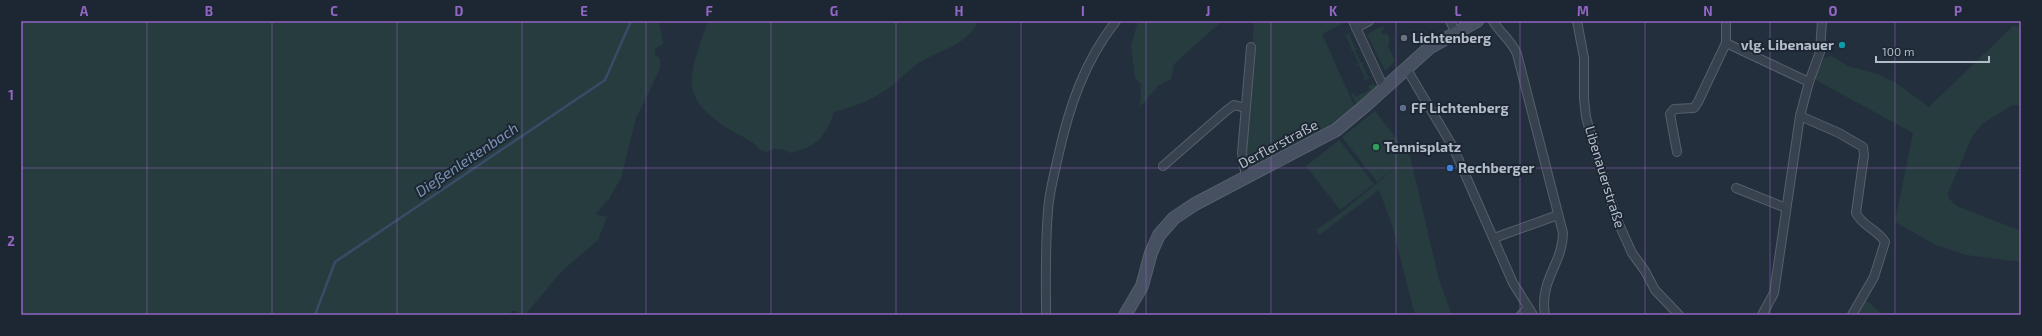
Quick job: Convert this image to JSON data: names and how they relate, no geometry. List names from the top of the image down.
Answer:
{
  "streets": {
    "street": ["Derflerstraße", "Libenauerstraße"]
  },
  "water": ["Dießenleitenbach"],
  "places": [
    "Lichtenberg",
    "vlg. Libenauer",
    "FF Lichtenberg",
    "Tennisplatz",
    "Rechberger"
  ],
  "scale_bar": "100 m",
  "grid": {
    "columns": [
      "A",
      "B",
      "C",
      "D",
      "E",
      "F",
      "G",
      "H",
      "I",
      "J",
      "K",
      "L",
      "M",
      "N",
      "O",
      "P"
    ],
    "rows": ["1", "2"]
  }
}
